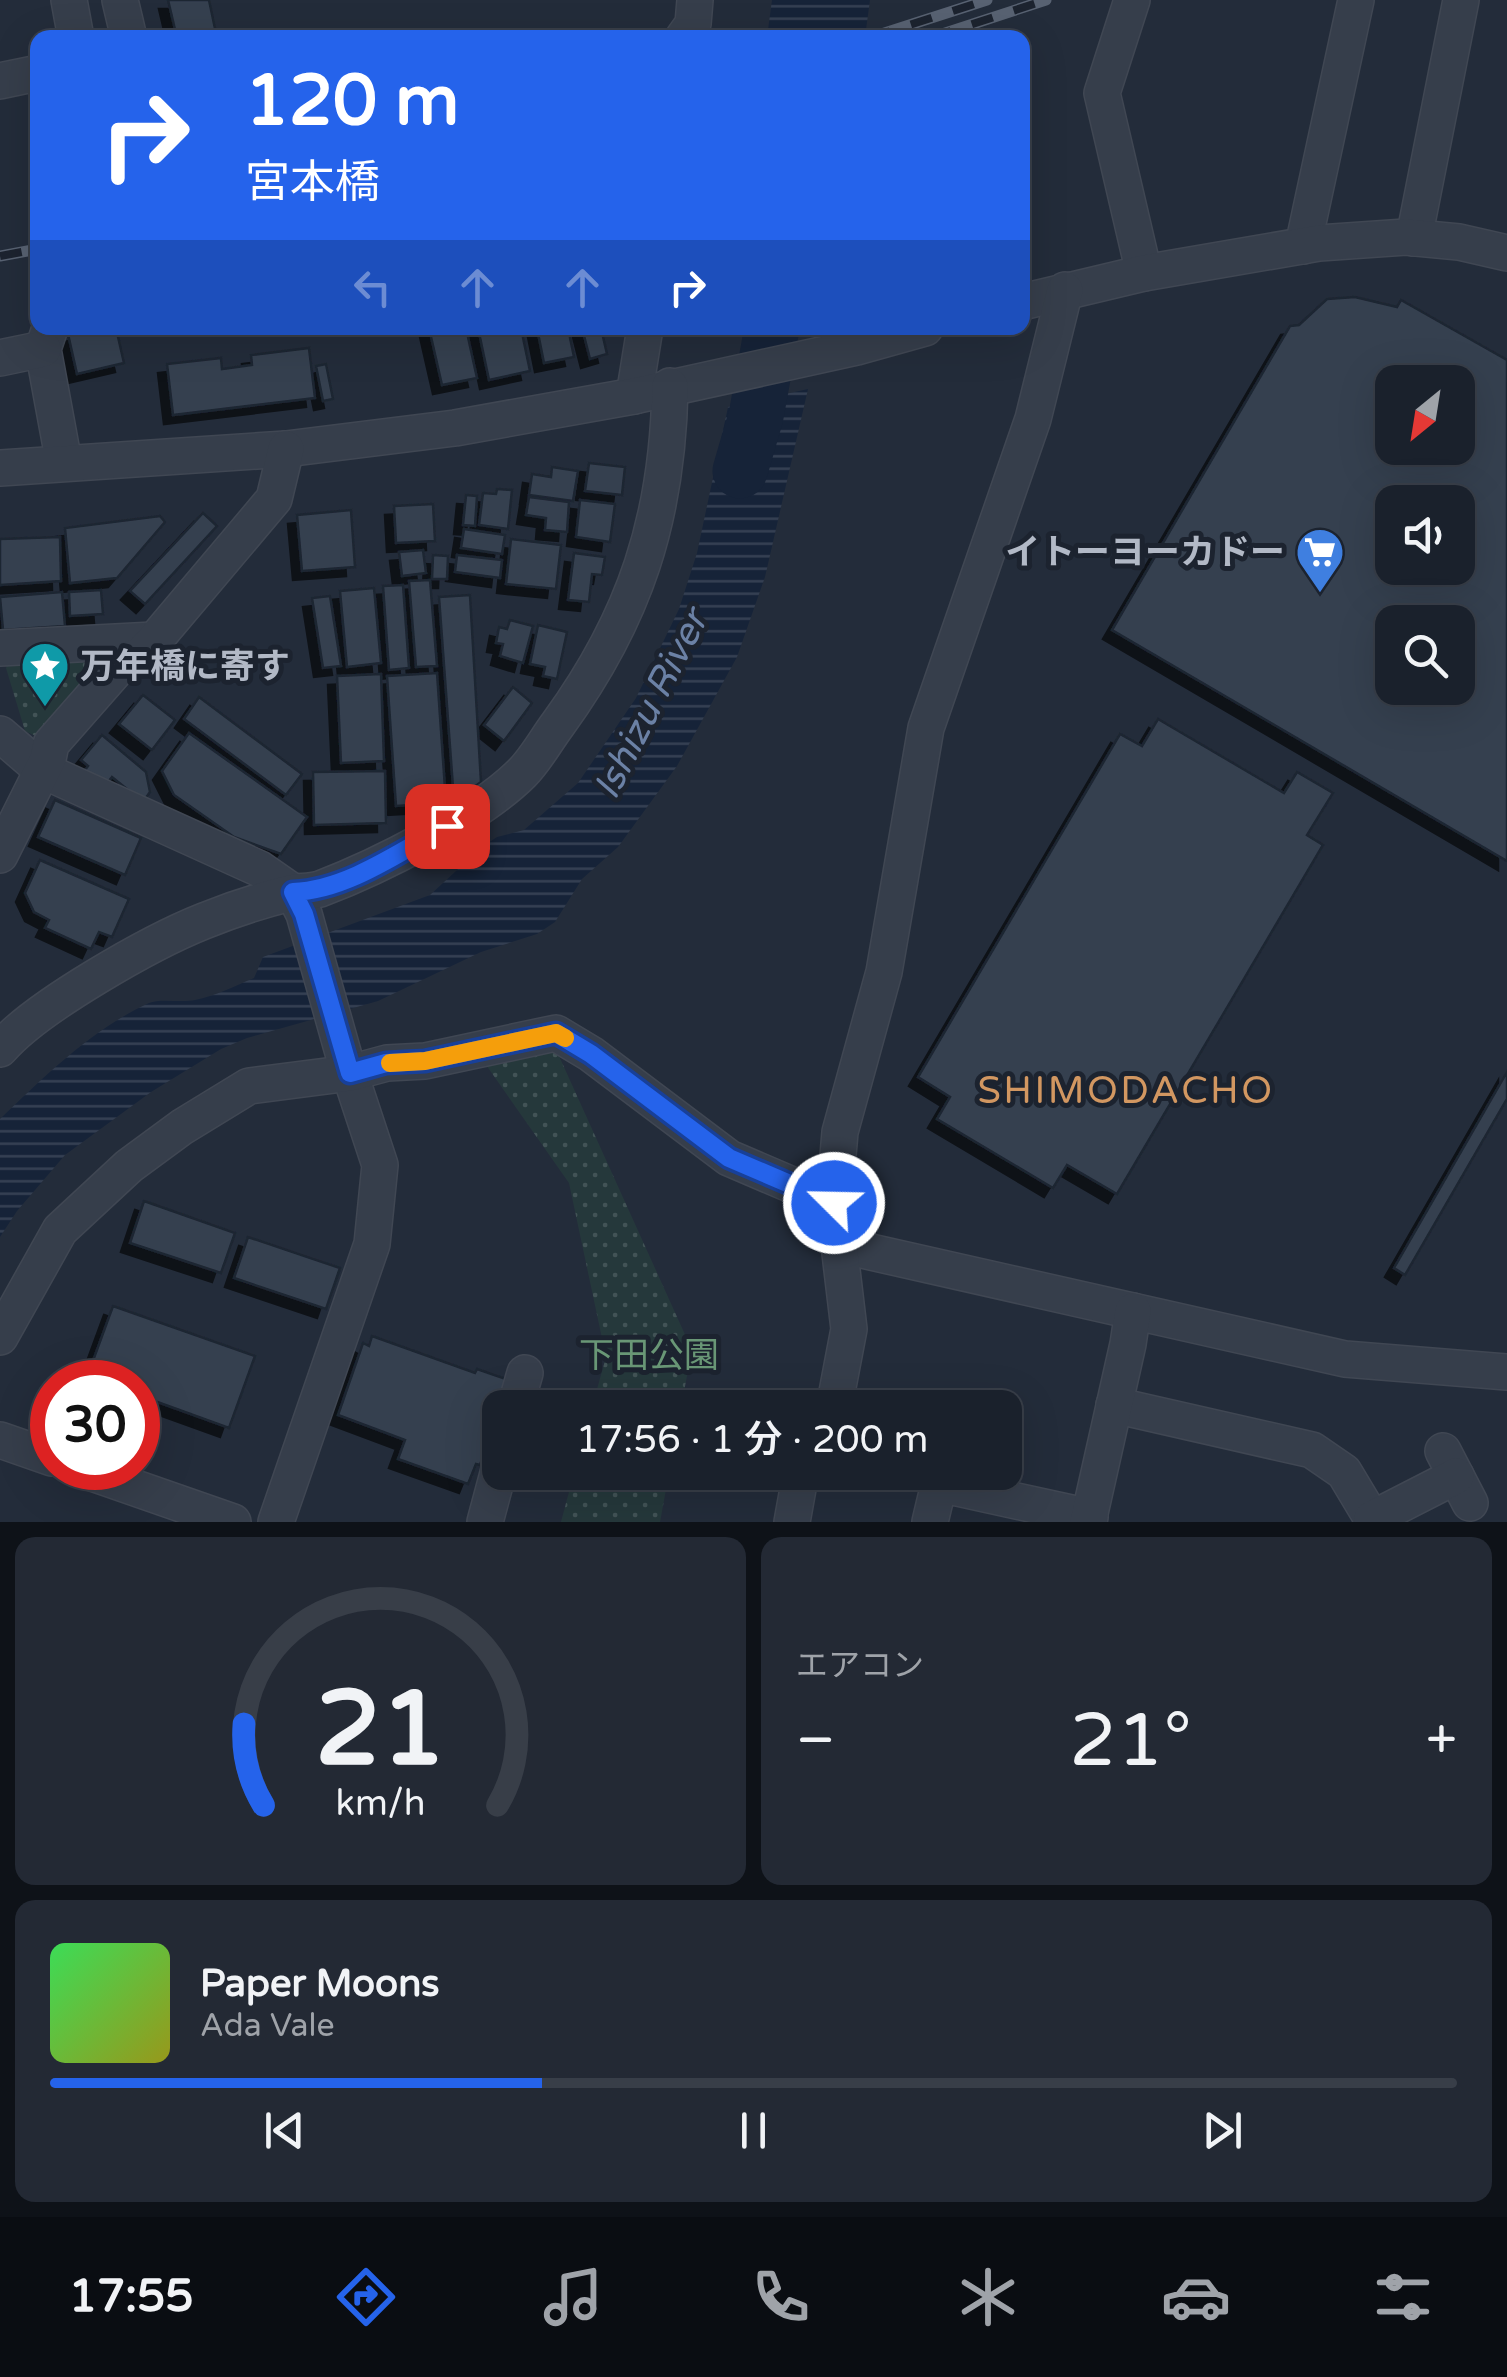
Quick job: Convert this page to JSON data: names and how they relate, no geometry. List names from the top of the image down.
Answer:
{
  "districts": ["SHIMODACHO"],
  "water": ["Ishizu River"],
  "parks": ["下田公園"],
  "places": {
    "supermarket": ["イトーヨーカドー"],
    "place": ["万年橋に寄す"]
  },
  "north": "bottom left",
  "page": {
    "turn": ["120 m", "宮本橋"],
    "limit": "30",
    "trip": "17:56 · 1 分 · 200 m",
    "tile": "エアコン",
    "heat": ["−", "21°", "+"],
    "song": ["Paper Moons", "Ada Vale"],
    "tabs": "17:55",
    "gauge": ["21", "km/h"]
  }
}
